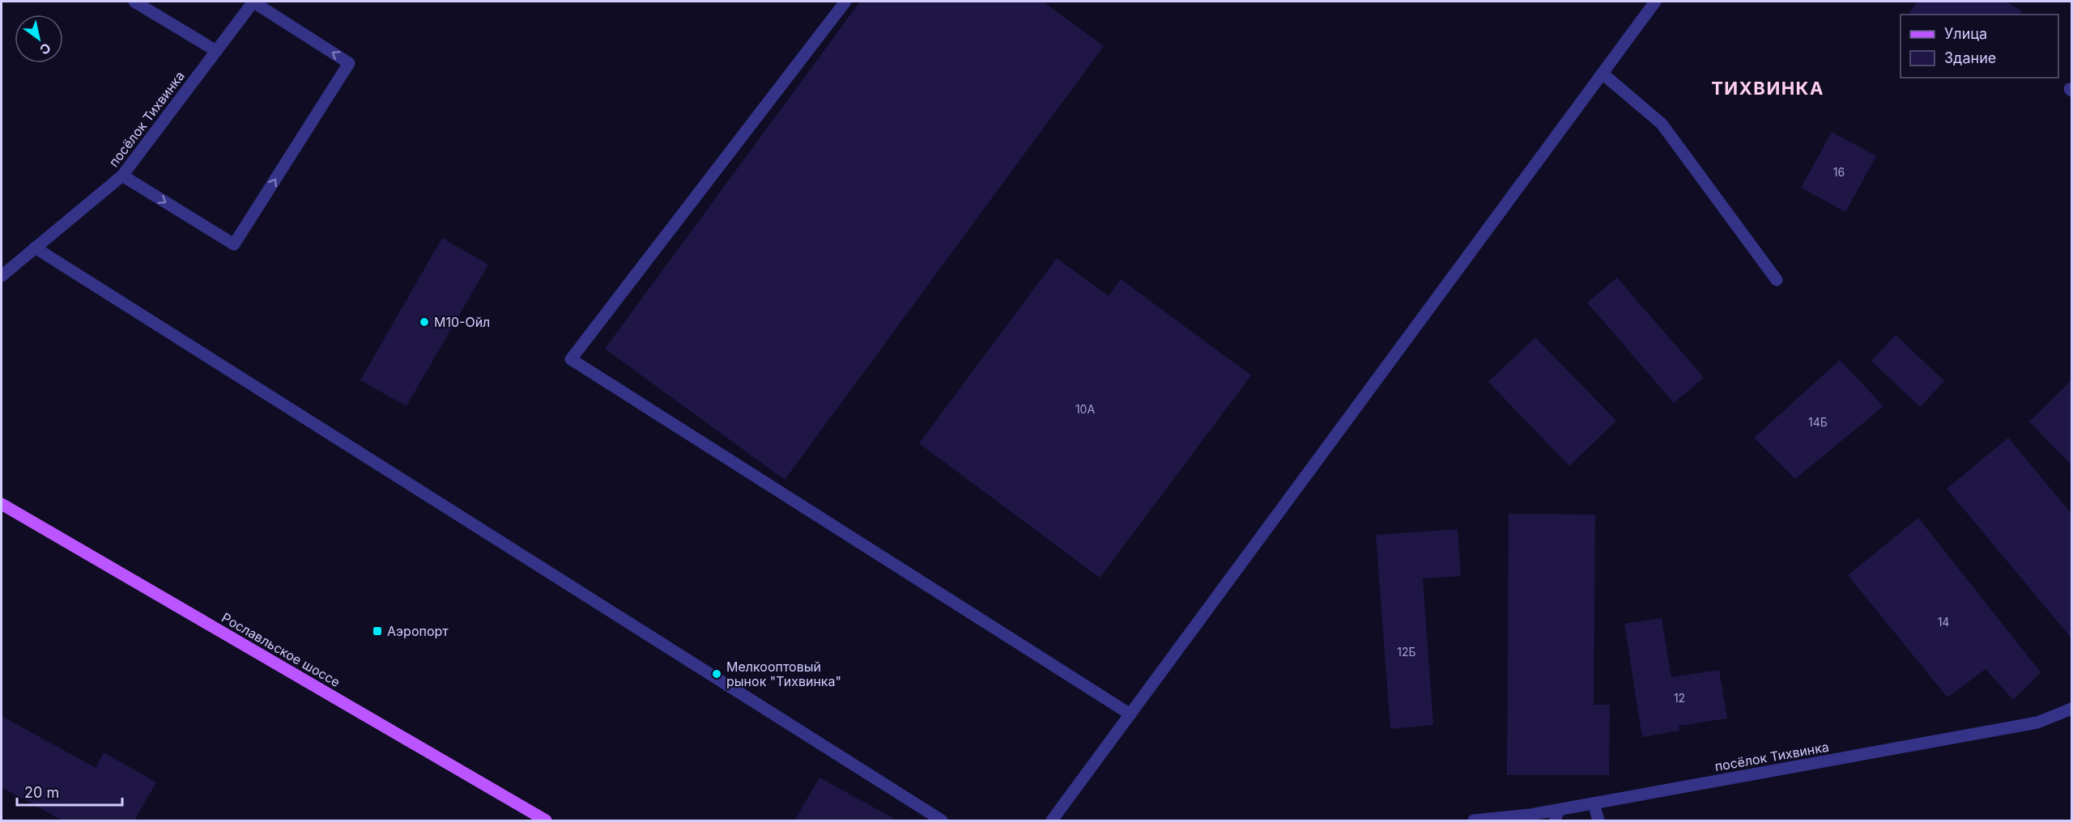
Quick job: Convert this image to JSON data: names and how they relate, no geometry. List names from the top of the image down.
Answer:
{
  "streets": {
    "main road": ["Рославльское шоссе"],
    "street": ["посёлок Тихвинка"]
  },
  "districts": ["ТИХВИНКА"],
  "places": {
    "other": ["М10-Ойл", "Мелкооптовый рынок \"Тихвинка\""],
    "transit": ["Аэропорт"]
  },
  "house_numbers": [
    "16",
    "10А",
    "14Б",
    "14",
    "12Б",
    "12"
  ],
  "legend": ["Улица", "Здание"],
  "scale_bar": "20 m",
  "north": "bottom right"
}
